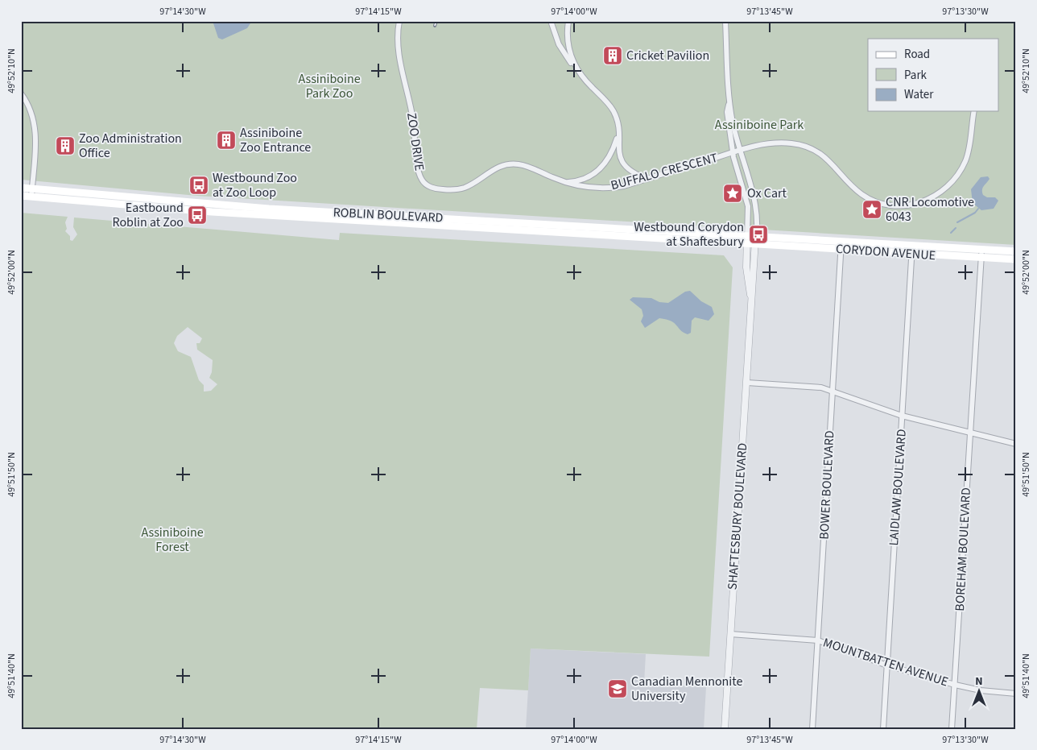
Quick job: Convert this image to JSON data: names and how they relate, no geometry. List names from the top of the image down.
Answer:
{
  "streets": {
    "main road": ["ROBLIN BOULEVARD", "CORYDON AVENUE"],
    "street": [
      "ZOO DRIVE",
      "BUFFALO CRESCENT",
      "BOWER BOULEVARD",
      "LAIDLAW BOULEVARD",
      "SHAFTESBURY BOULEVARD",
      "BOREHAM BOULEVARD",
      "MOUNTBATTEN AVENUE"
    ]
  },
  "crossings": [
    ["ZOO DRIVE", "BUFFALO CRESCENT"],
    ["ROBLIN BOULEVARD", "CORYDON AVENUE"],
    ["ROBLIN BOULEVARD", "SHAFTESBURY BOULEVARD"],
    ["CORYDON AVENUE", "BOWER BOULEVARD"],
    ["CORYDON AVENUE", "LAIDLAW BOULEVARD"],
    ["CORYDON AVENUE", "SHAFTESBURY BOULEVARD"],
    ["CORYDON AVENUE", "BOREHAM BOULEVARD"],
    ["BOWER BOULEVARD", "MOUNTBATTEN AVENUE"],
    ["LAIDLAW BOULEVARD", "MOUNTBATTEN AVENUE"],
    ["SHAFTESBURY BOULEVARD", "MOUNTBATTEN AVENUE"],
    ["BOREHAM BOULEVARD", "MOUNTBATTEN AVENUE"]
  ],
  "parks": ["Assiniboine Park Zoo", "Assiniboine Park", "Assiniboine Forest"],
  "places": {
    "building": ["Cricket Pavilion", "Assiniboine Zoo Entrance", "Zoo Administration Office"],
    "bus stop": ["Westbound Zoo at Zoo Loop", "Eastbound Roblin at Zoo", "Westbound Corydon at Shaftesbury"],
    "place": ["Ox Cart", "CNR Locomotive 6043"],
    "school or university": ["Canadian Mennonite University"]
  },
  "legend": ["Road", "Park", "Water"],
  "north": "top",
  "coordinates": [
    "97°14'30\"W",
    "97°14'15\"W",
    "97°14'00\"W",
    "97°13'45\"W",
    "97°13'30\"W",
    "49°52'10\"N",
    "49°52'00\"N",
    "49°51'50\"N",
    "49°51'40\"N"
  ]
}
